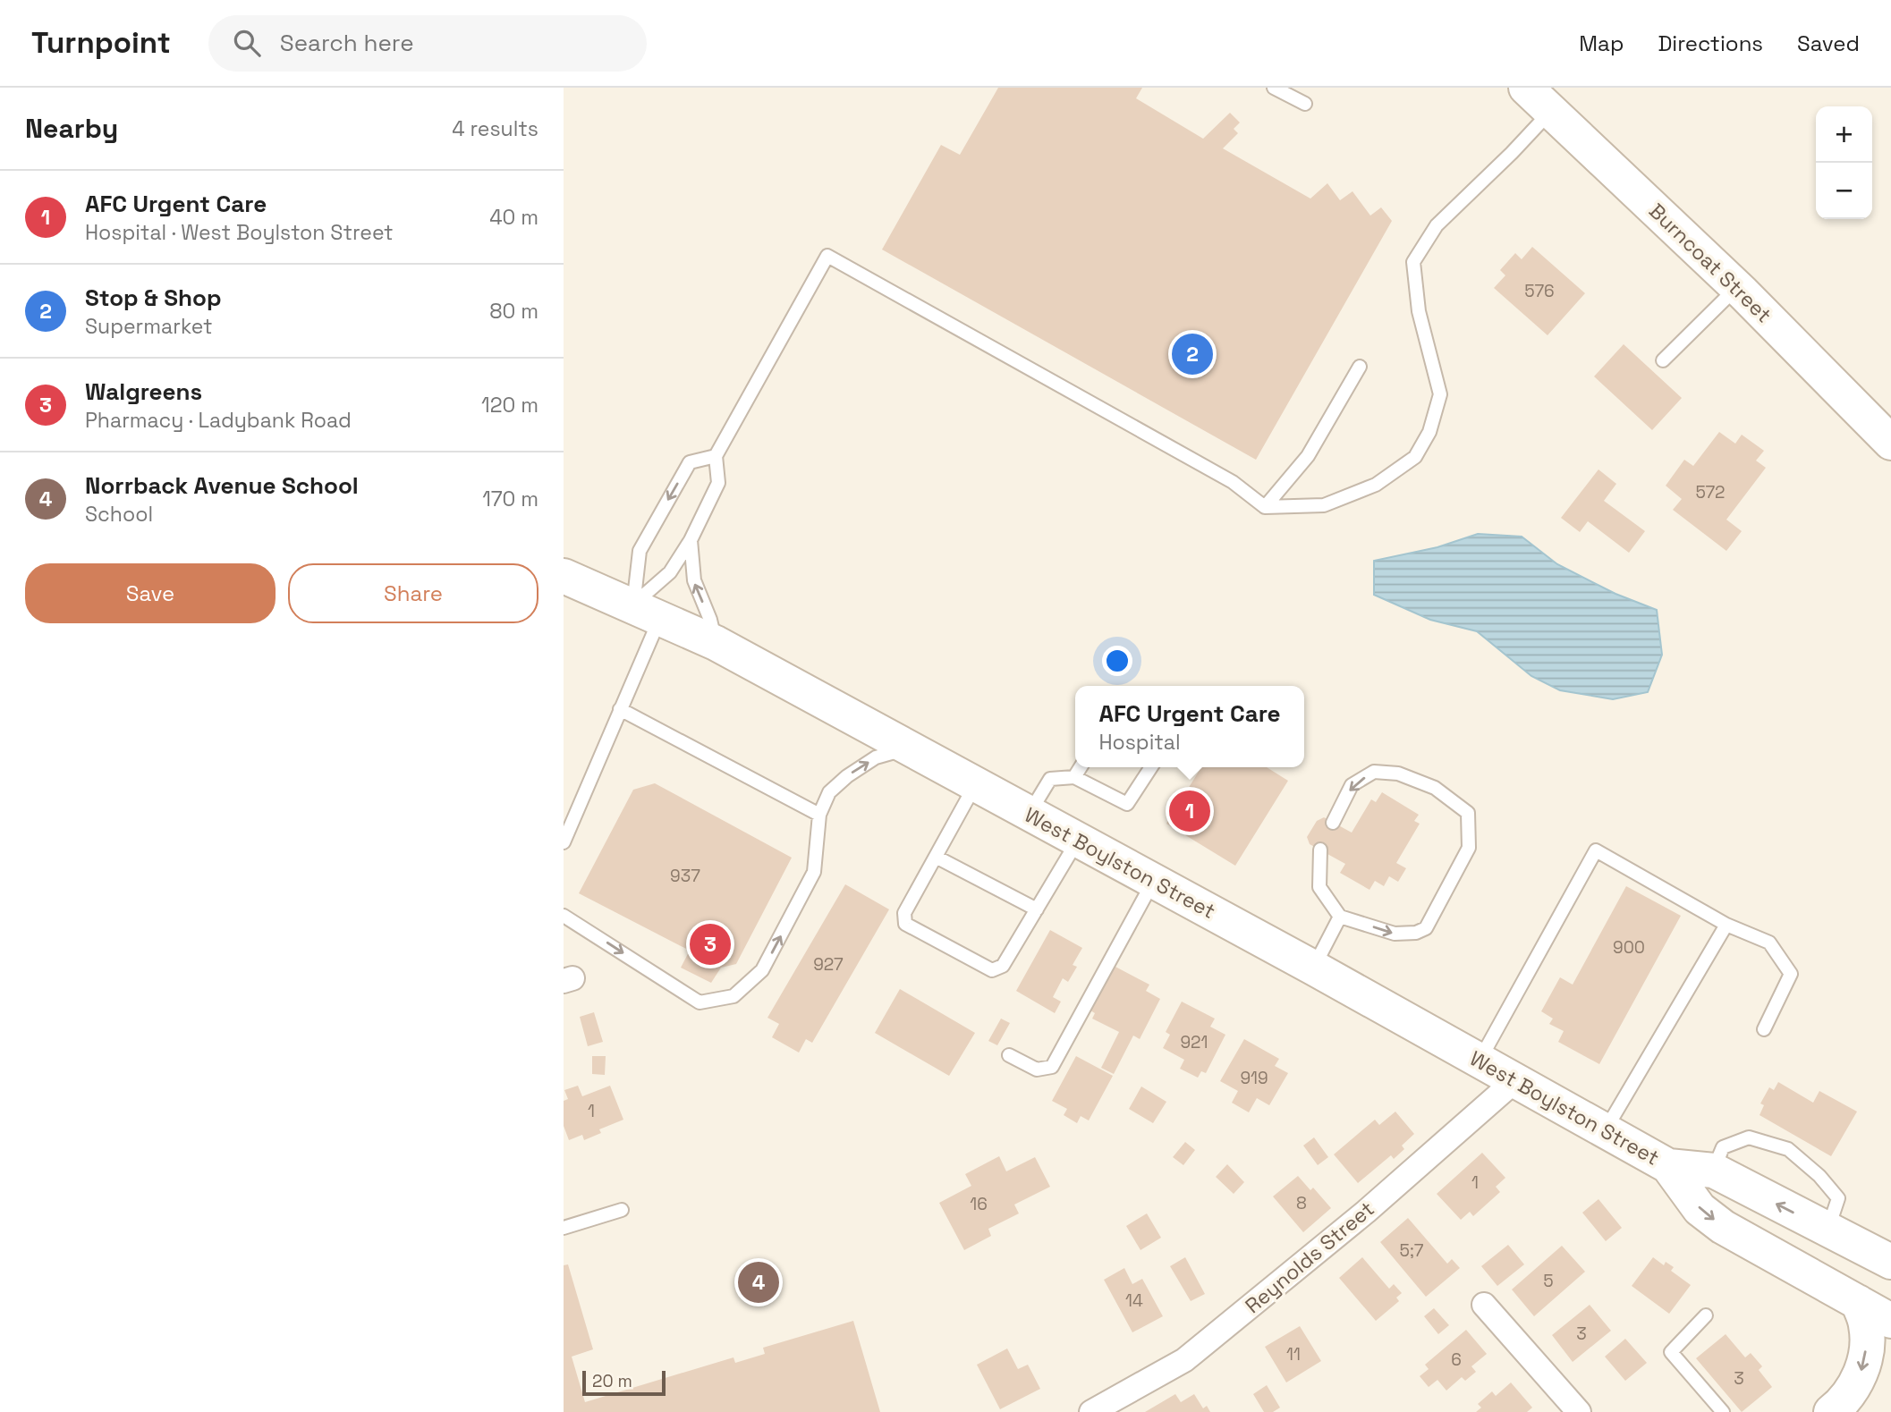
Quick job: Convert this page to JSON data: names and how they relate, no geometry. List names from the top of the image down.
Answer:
{
  "streets": {
    "main road": ["Burncoat Street", "West Boylston Street"],
    "street": ["Reynolds Street"]
  },
  "crossings": [
    ["West Boylston Street", "Reynolds Street"]
  ],
  "house_numbers": [
    "576",
    "572",
    "937",
    "900",
    "927",
    "921",
    "919",
    "1",
    "1",
    "8",
    "16",
    "5;7",
    "5",
    "14",
    "3",
    "11",
    "6",
    "3"
  ],
  "scale_bar": "20 m",
  "page": {
    "header": "Turnpoint",
    "search": "Search here",
    "nav": ["Map", "Directions", "Saved"],
    "heading": ["Nearby", "4 results"],
    "map_buttons": ["+", "−"],
    "list": [
      {
        "mark": "1",
        "name": "AFC Urgent Care",
        "note": "Hospital · West Boylston Street",
        "value": "40 m"
      },
      {
        "mark": "2",
        "name": "Stop & Shop",
        "note": "Supermarket",
        "value": "80 m"
      },
      {
        "mark": "3",
        "name": "Walgreens",
        "note": "Pharmacy · Ladybank Road",
        "value": "120 m"
      },
      {
        "mark": "4",
        "name": "Norrback Avenue School",
        "note": "School",
        "value": "170 m"
      }
    ],
    "pins": [
      "2",
      "1",
      "3",
      "4"
    ],
    "buttons": ["Save", "Share"],
    "popup": ["AFC Urgent Care", "Hospital"],
    "scale": "20 m"
  }
}
